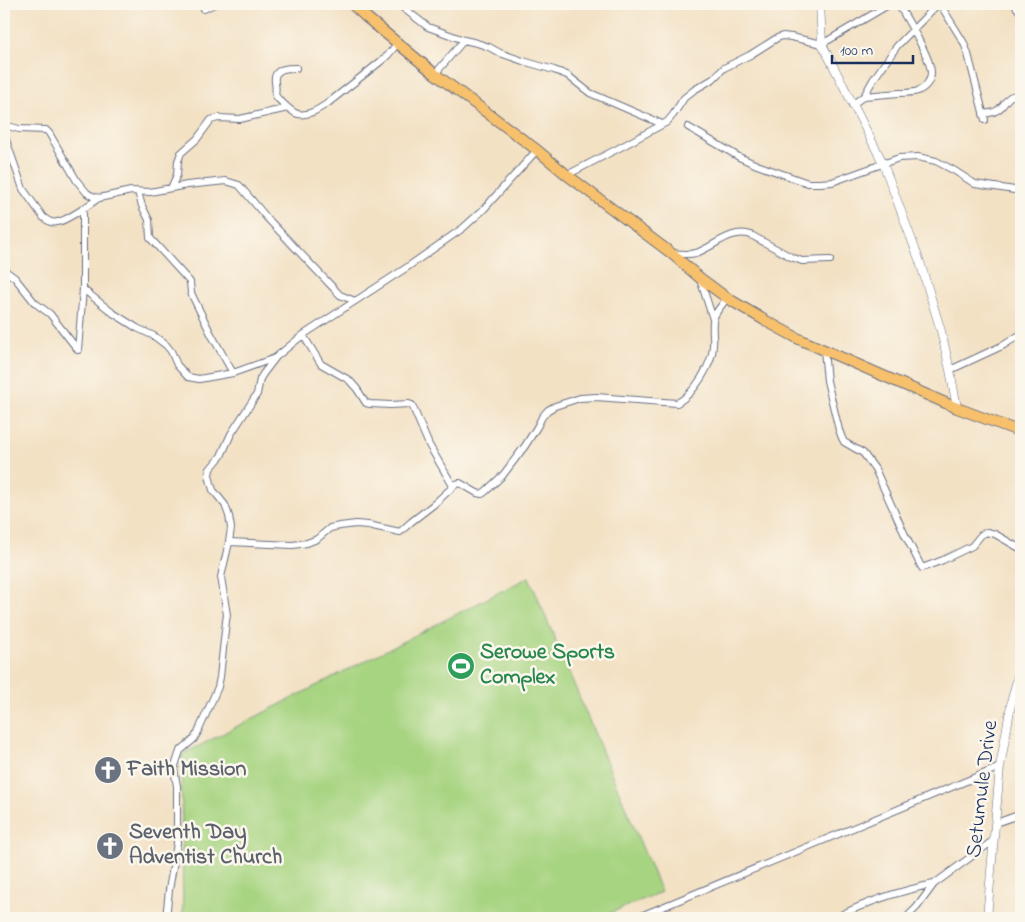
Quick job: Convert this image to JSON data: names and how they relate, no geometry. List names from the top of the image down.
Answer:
{
  "streets": {
    "street": ["Setumule Drive"]
  },
  "places": {
    "sports": ["Serowe Sports Complex"],
    "church": ["Faith Mission", "Seventh Day Adventist Church"]
  },
  "scale_bar": "100 m"
}
